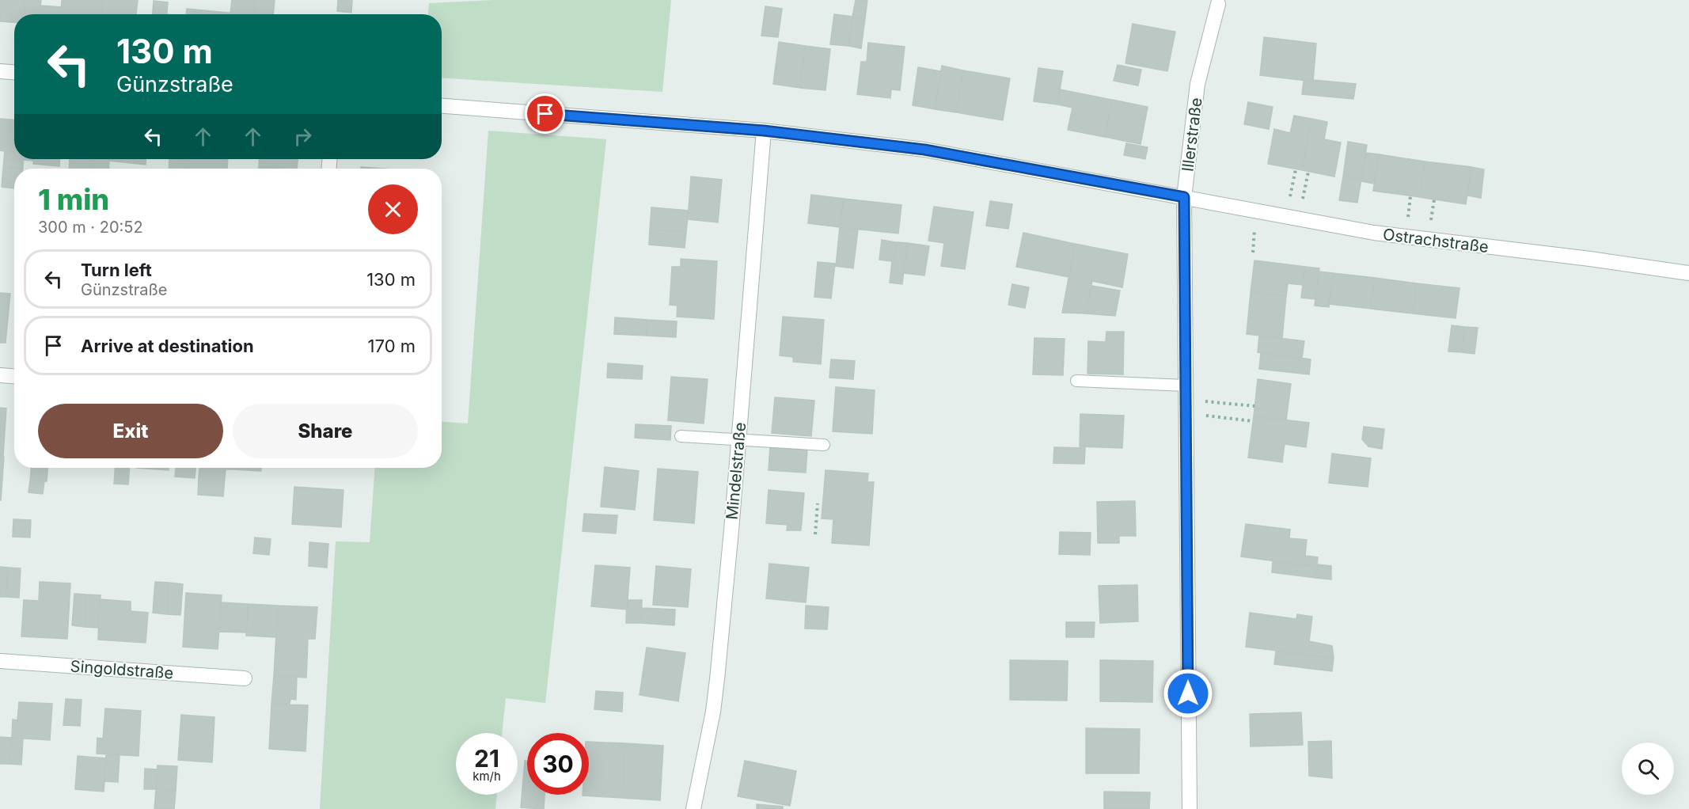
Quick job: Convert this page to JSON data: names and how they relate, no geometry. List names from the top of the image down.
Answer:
{
  "streets": {
    "street": [
      "Illerstraße",
      "Ostrachstraße",
      "Mindelstraße",
      "Singoldstraße"
    ]
  },
  "crossings": [
    ["Illerstraße", "Ostrachstraße"],
    ["Ostrachstraße", "Mindelstraße"]
  ],
  "page": {
    "turn": ["130 m", "Günzstraße"],
    "heading": ["1 min", "300 m · 20:52"],
    "list": [
      {
        "name": "Turn left",
        "note": "Günzstraße",
        "value": "130 m"
      },
      {
        "name": "Arrive at destination",
        "value": "170 m"
      }
    ],
    "buttons": ["Exit", "Share"],
    "speed": "21 km/h",
    "limit": "30"
  }
}
